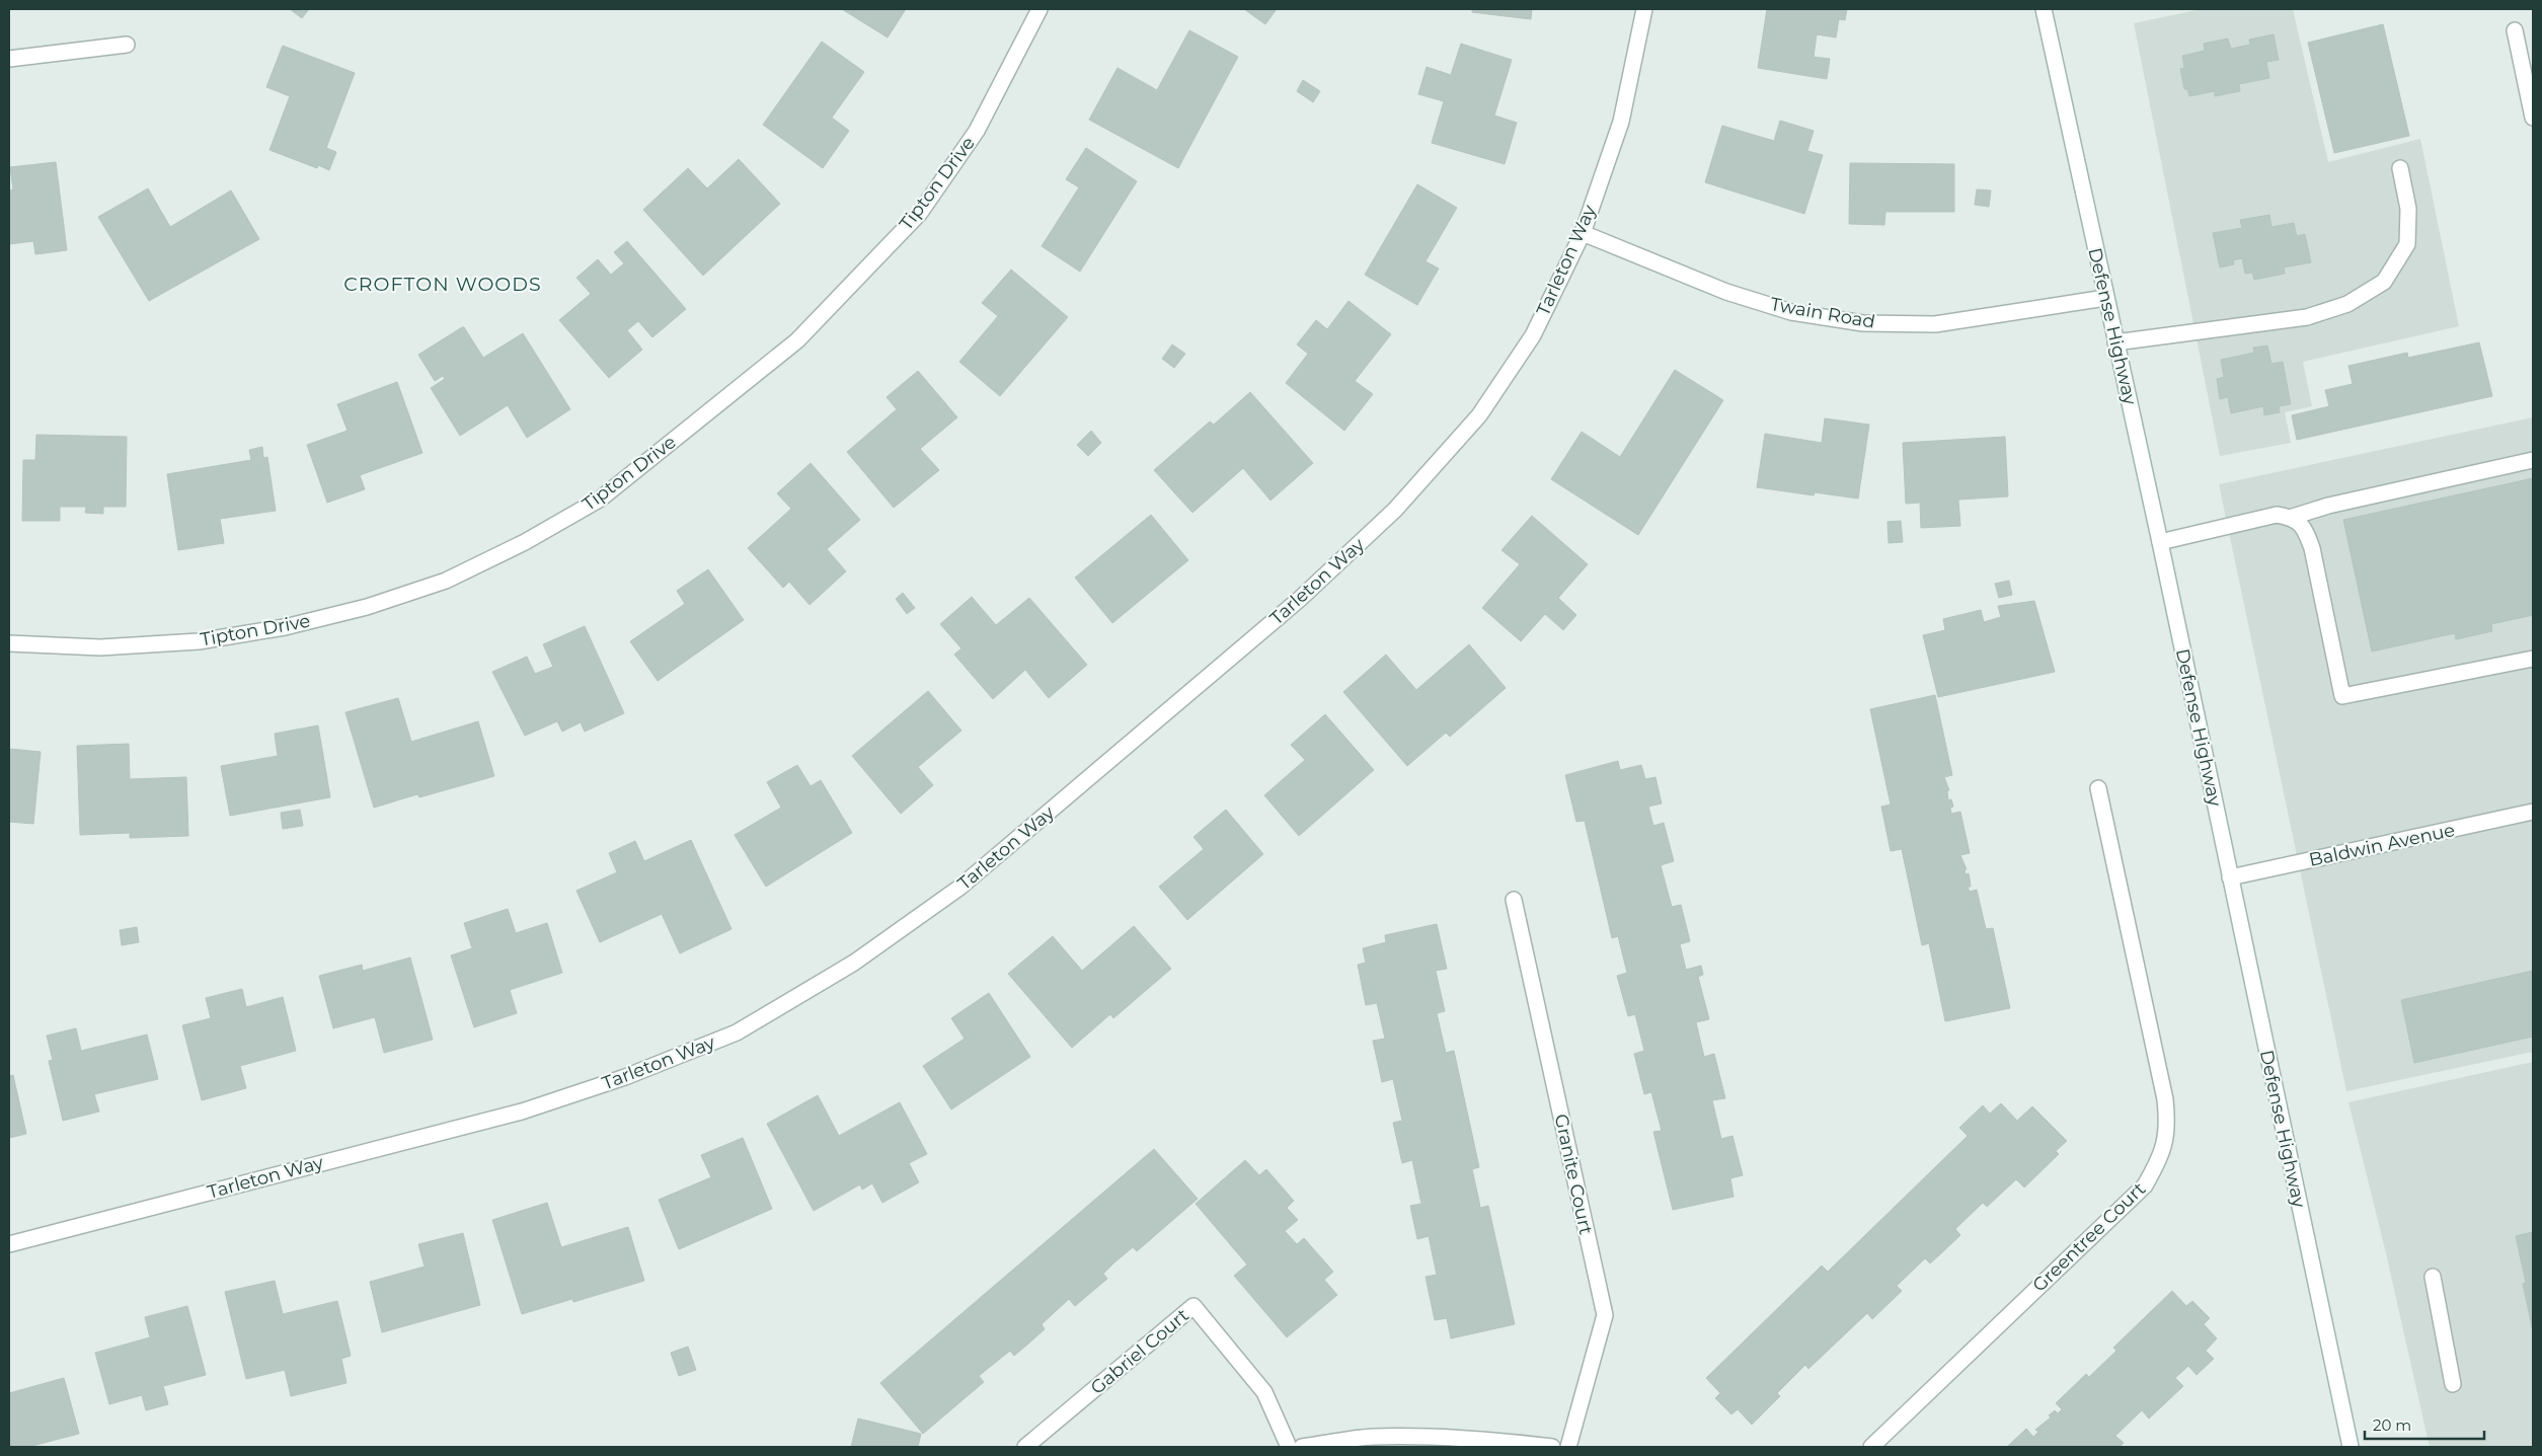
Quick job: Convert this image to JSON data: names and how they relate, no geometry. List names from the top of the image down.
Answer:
{
  "streets": {
    "street": [
      "Tipton Drive",
      "Tarleton Way",
      "Twain Road",
      "Defense Highway",
      "Baldwin Avenue",
      "Granite Court",
      "Greentree Court",
      "Gabriel Court"
    ]
  },
  "crossings": [
    ["Tarleton Way", "Twain Road"],
    ["Twain Road", "Defense Highway"],
    ["Defense Highway", "Baldwin Avenue"]
  ],
  "districts": ["CROFTON WOODS"],
  "scale_bar": "20 m"
}
